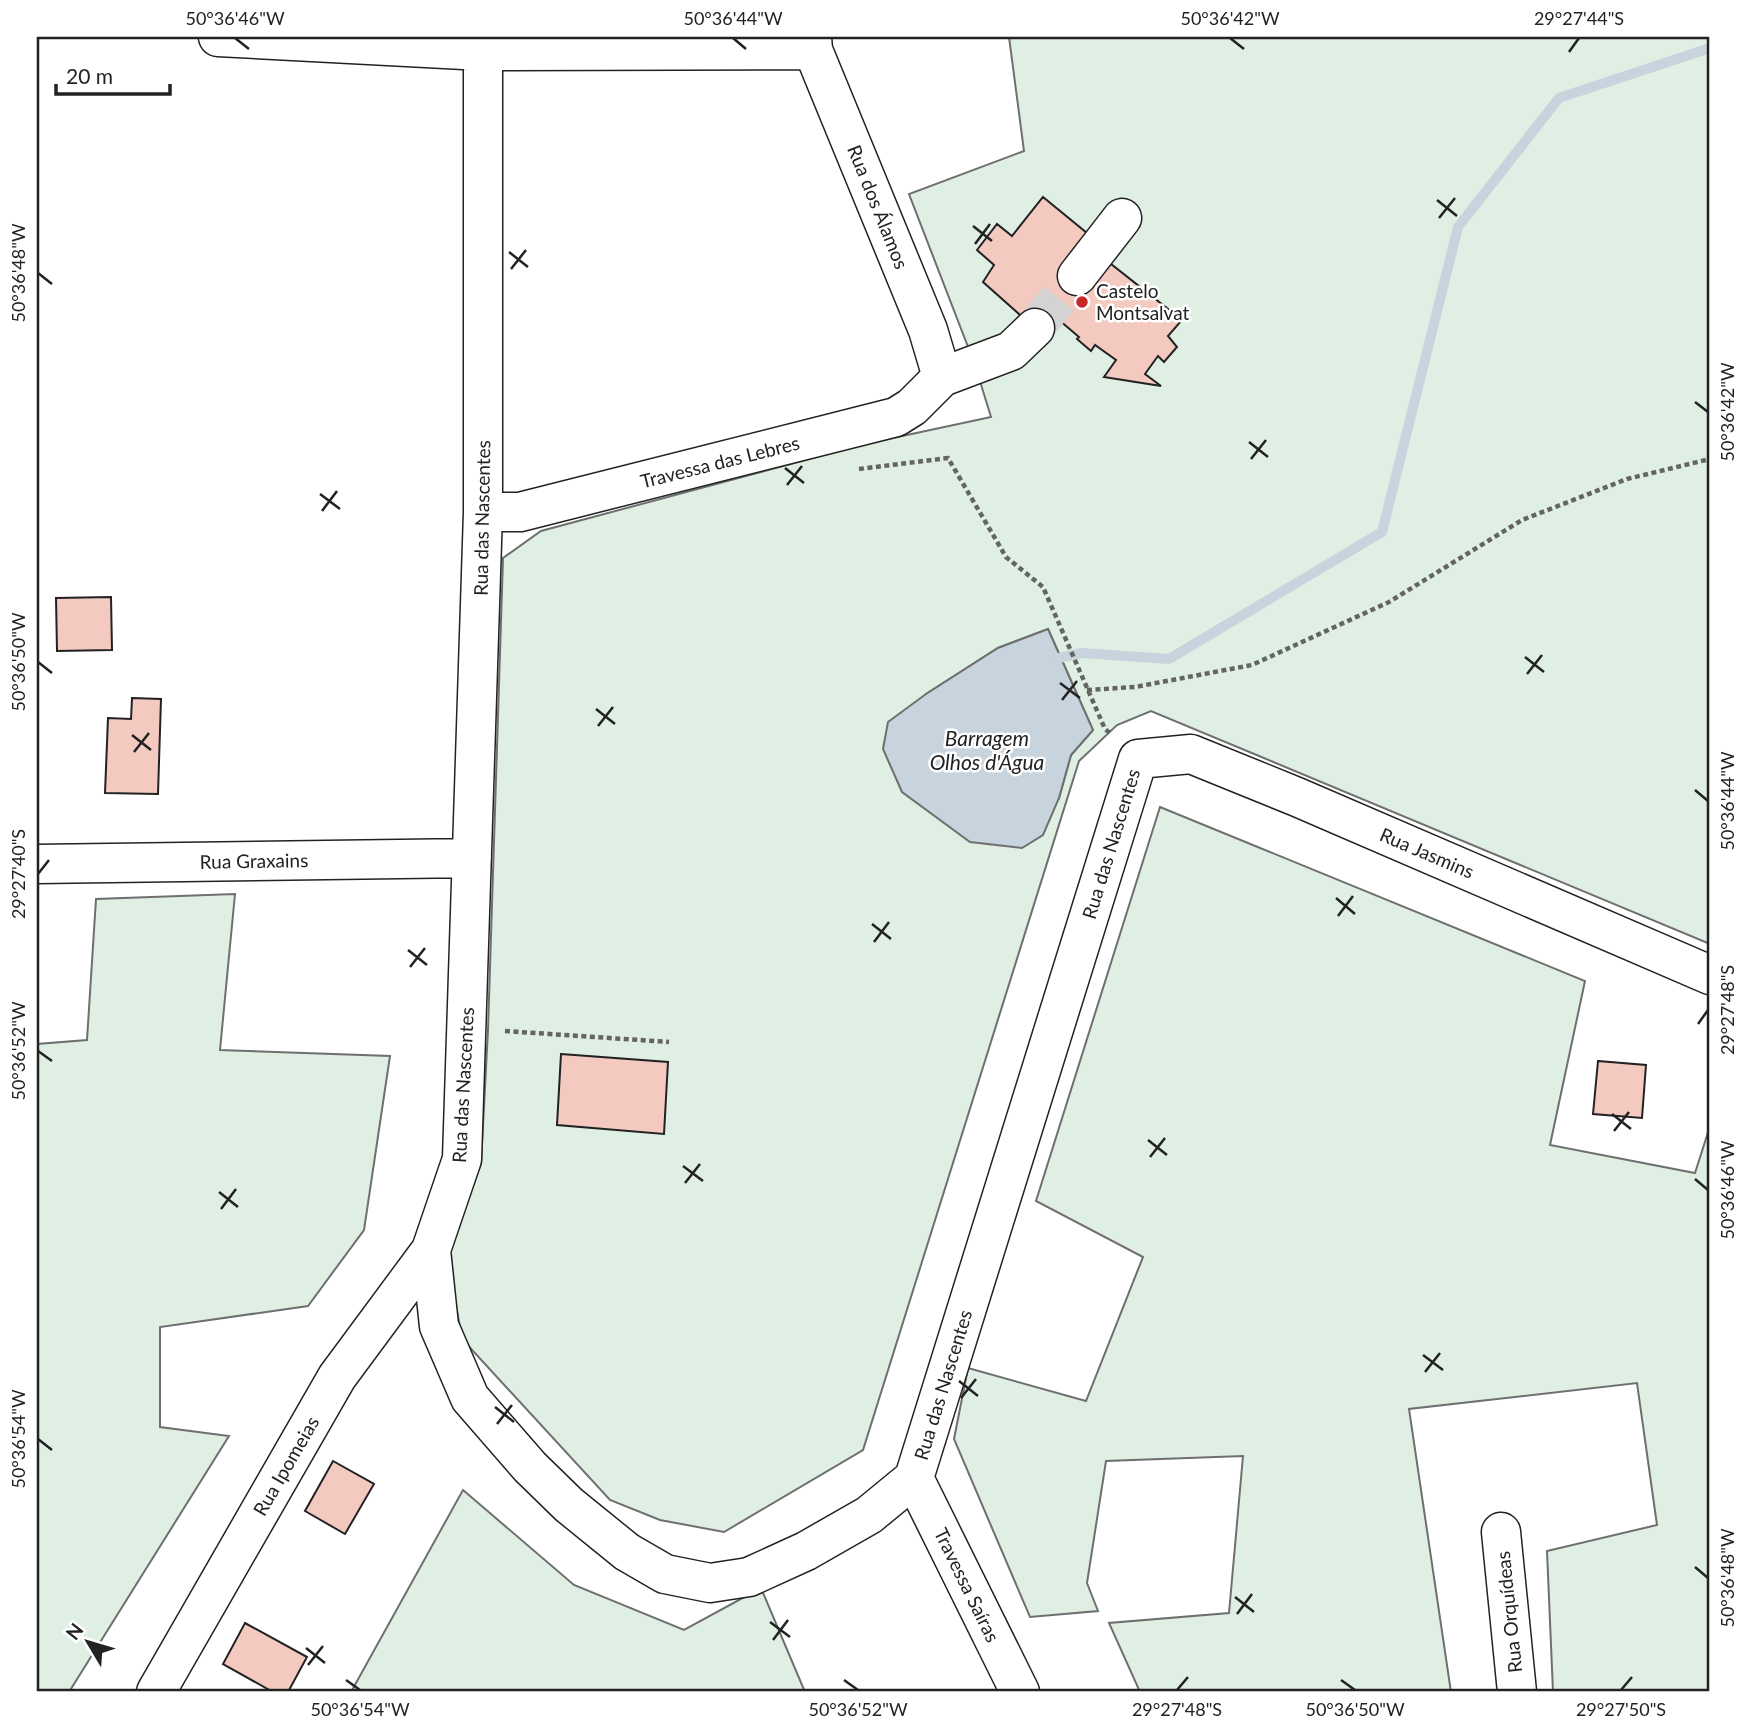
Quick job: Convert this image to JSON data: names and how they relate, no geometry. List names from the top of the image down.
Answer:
{
  "streets": {
    "street": [
      "Rua dos Álamos",
      "Travessa das Lebres",
      "Rua das Nascentes",
      "Rua Jasmins",
      "Rua Graxains",
      "Rua Ipomeias",
      "Travessa Saíras",
      "Rua Orquídeas"
    ]
  },
  "crossings": [
    ["Rua dos Álamos", "Travessa das Lebres"],
    ["Travessa das Lebres", "Rua das Nascentes"],
    ["Rua das Nascentes", "Rua Jasmins"],
    ["Rua das Nascentes", "Rua Graxains"],
    ["Rua das Nascentes", "Rua Ipomeias"],
    ["Rua das Nascentes", "Travessa Saíras"]
  ],
  "water": ["Barragem Olhos d'Água"],
  "places": ["Castelo Montsalvat"],
  "scale_bar": "20 m",
  "north": "top left",
  "coordinates": [
    "50°36'46\"W",
    "50°36'44\"W",
    "50°36'42\"W",
    "29°27'44\"S",
    "50°36'48\"W",
    "50°36'50\"W",
    "29°27'40\"S",
    "29°27'48\"S",
    "50°36'52\"W",
    "50°36'54\"W",
    "29°27'50\"S"
  ]
}
